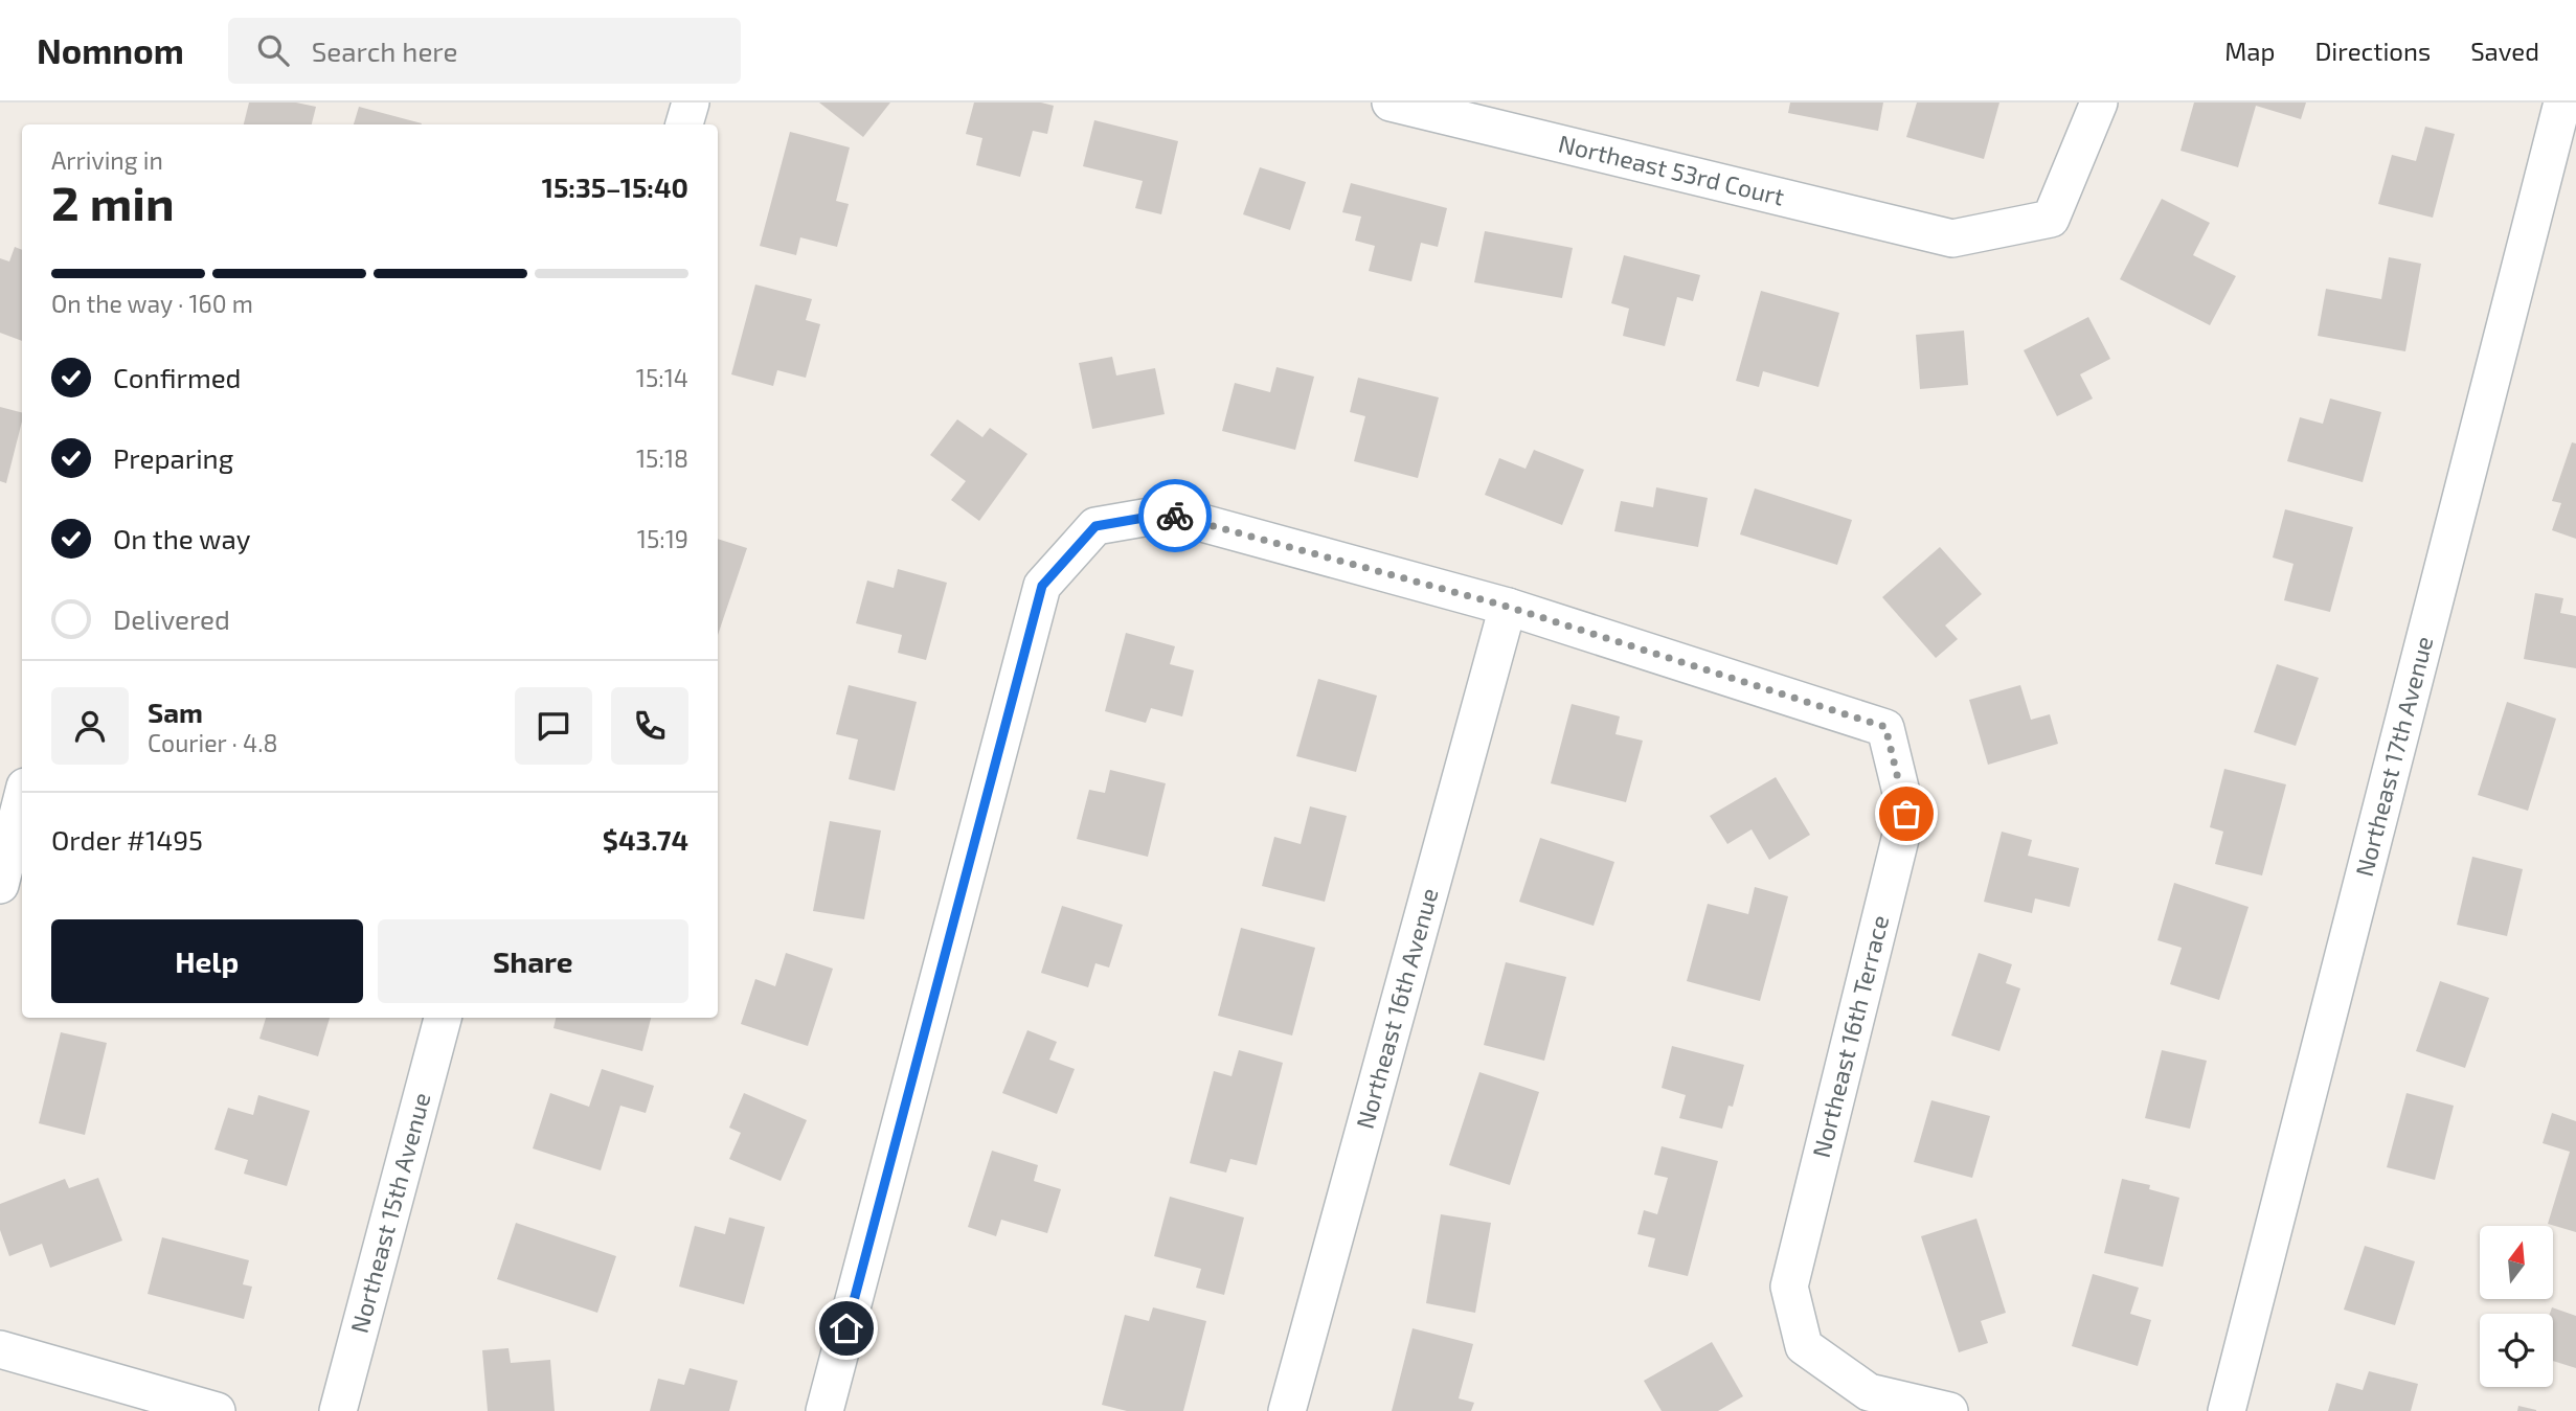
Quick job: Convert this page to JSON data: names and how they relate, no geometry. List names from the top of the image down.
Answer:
{
  "streets": {
    "street": [
      "Northeast 53rd Court",
      "Northeast 17th Avenue",
      "Northeast 16th Avenue",
      "Northeast 16th Terrace",
      "Northeast 15th Avenue"
    ]
  },
  "crossings": [
    ["Northeast 16th Avenue", "Northeast 16th Terrace"]
  ],
  "north": "top",
  "page": {
    "header": "Nomnom",
    "search": "Search here",
    "nav": ["Map", "Directions", "Saved"],
    "heading": ["2 min", "Arriving in", "15:35–15:40"],
    "panel": [
      "Sam",
      "Courier · 4.8",
      "Order #1495",
      "$43.74"
    ],
    "bar": "On the way · 160 m",
    "list": [
      ["Confirmed", "15:14"],
      ["Preparing", "15:18"],
      ["On the way", "15:19"],
      "Delivered"
    ],
    "buttons": ["Help", "Share"]
  }
}
